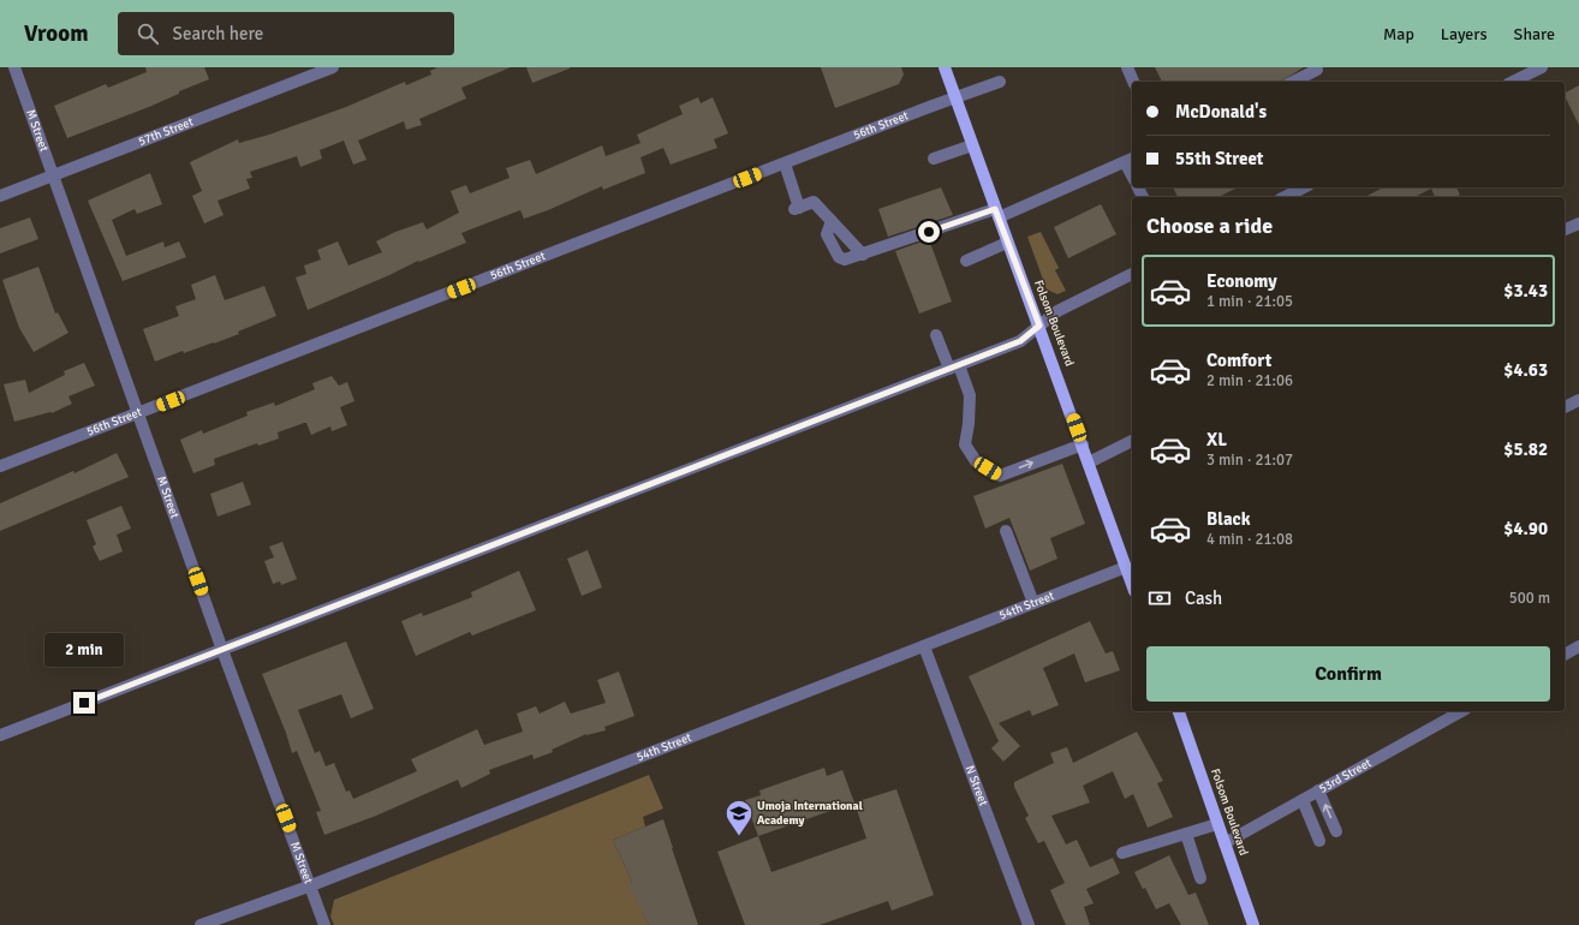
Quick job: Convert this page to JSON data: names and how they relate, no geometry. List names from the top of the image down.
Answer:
{
  "streets": {
    "main road": ["Folsom Boulevard"],
    "street": [
      "56th Street",
      "M Street",
      "57th Street",
      "54th Street",
      "53rd Street",
      "N Street"
    ]
  },
  "crossings": [
    ["56th Street", "M Street"],
    ["56th Street", "Folsom Boulevard"],
    ["M Street", "57th Street"],
    ["M Street", "54th Street"],
    ["Folsom Boulevard", "54th Street"],
    ["Folsom Boulevard", "53rd Street"],
    ["54th Street", "N Street"]
  ],
  "places": {
    "school or university": ["Umoja International Academy"]
  },
  "page": {
    "header": "Vroom",
    "search": "Search here",
    "nav": ["Map", "Layers", "Share"],
    "banner": ["McDonald's", "55th Street"],
    "heading": "Choose a ride",
    "list": [
      {
        "name": "Economy",
        "note": "1 min · 21:05",
        "value": "$3.43"
      },
      {
        "name": "Comfort",
        "note": "2 min · 21:06",
        "value": "$4.63"
      },
      {
        "name": "XL",
        "note": "3 min · 21:07",
        "value": "$5.82"
      },
      {
        "name": "Black",
        "note": "4 min · 21:08",
        "value": "$4.90"
      }
    ],
    "pay": ["Cash", "500 m"],
    "bubble": "2 min",
    "buttons": "Confirm"
  }
}
